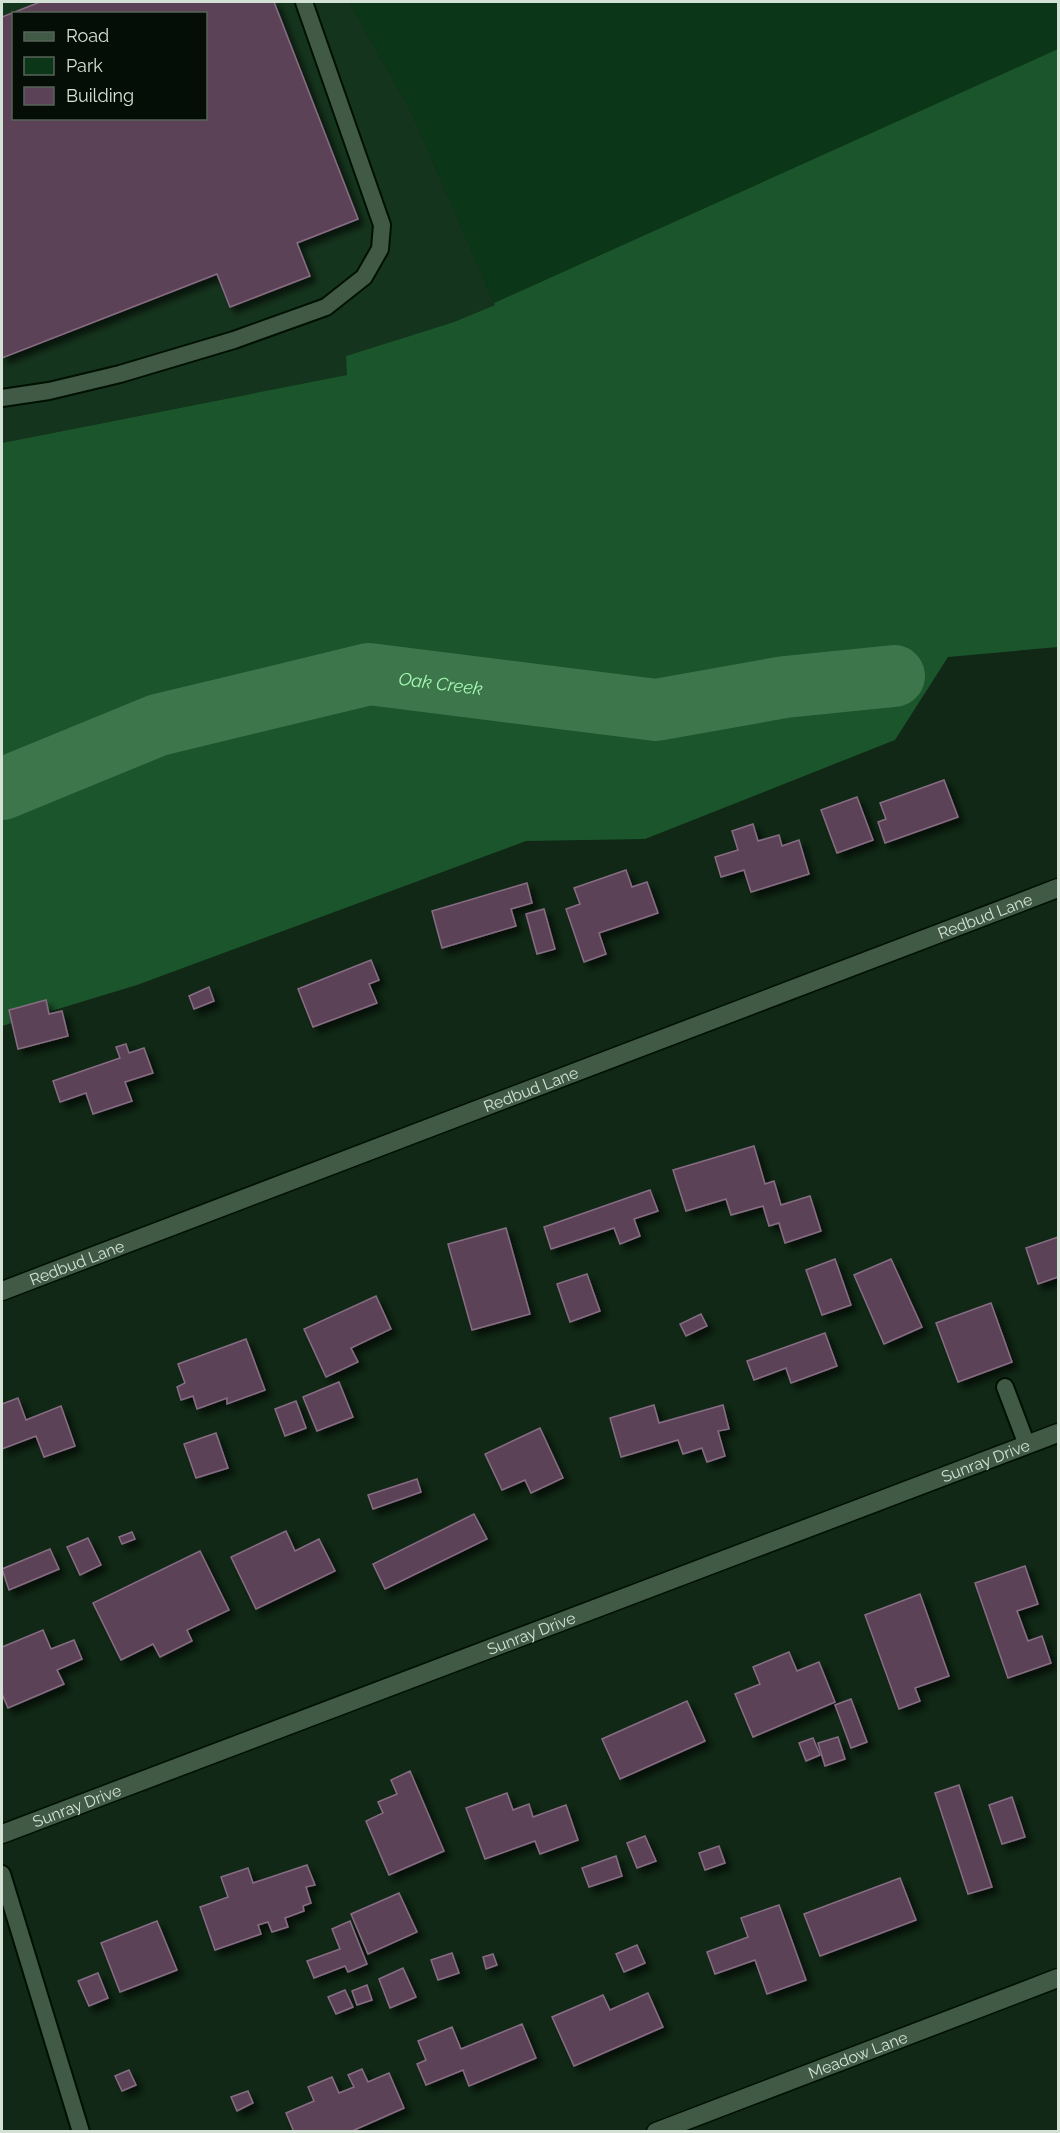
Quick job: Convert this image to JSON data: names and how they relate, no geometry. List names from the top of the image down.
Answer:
{
  "streets": {
    "street": ["Redbud Lane", "Sunray Drive", "Meadow Lane"]
  },
  "water": ["Oak Creek"],
  "legend": ["Road", "Park", "Building"]
}
